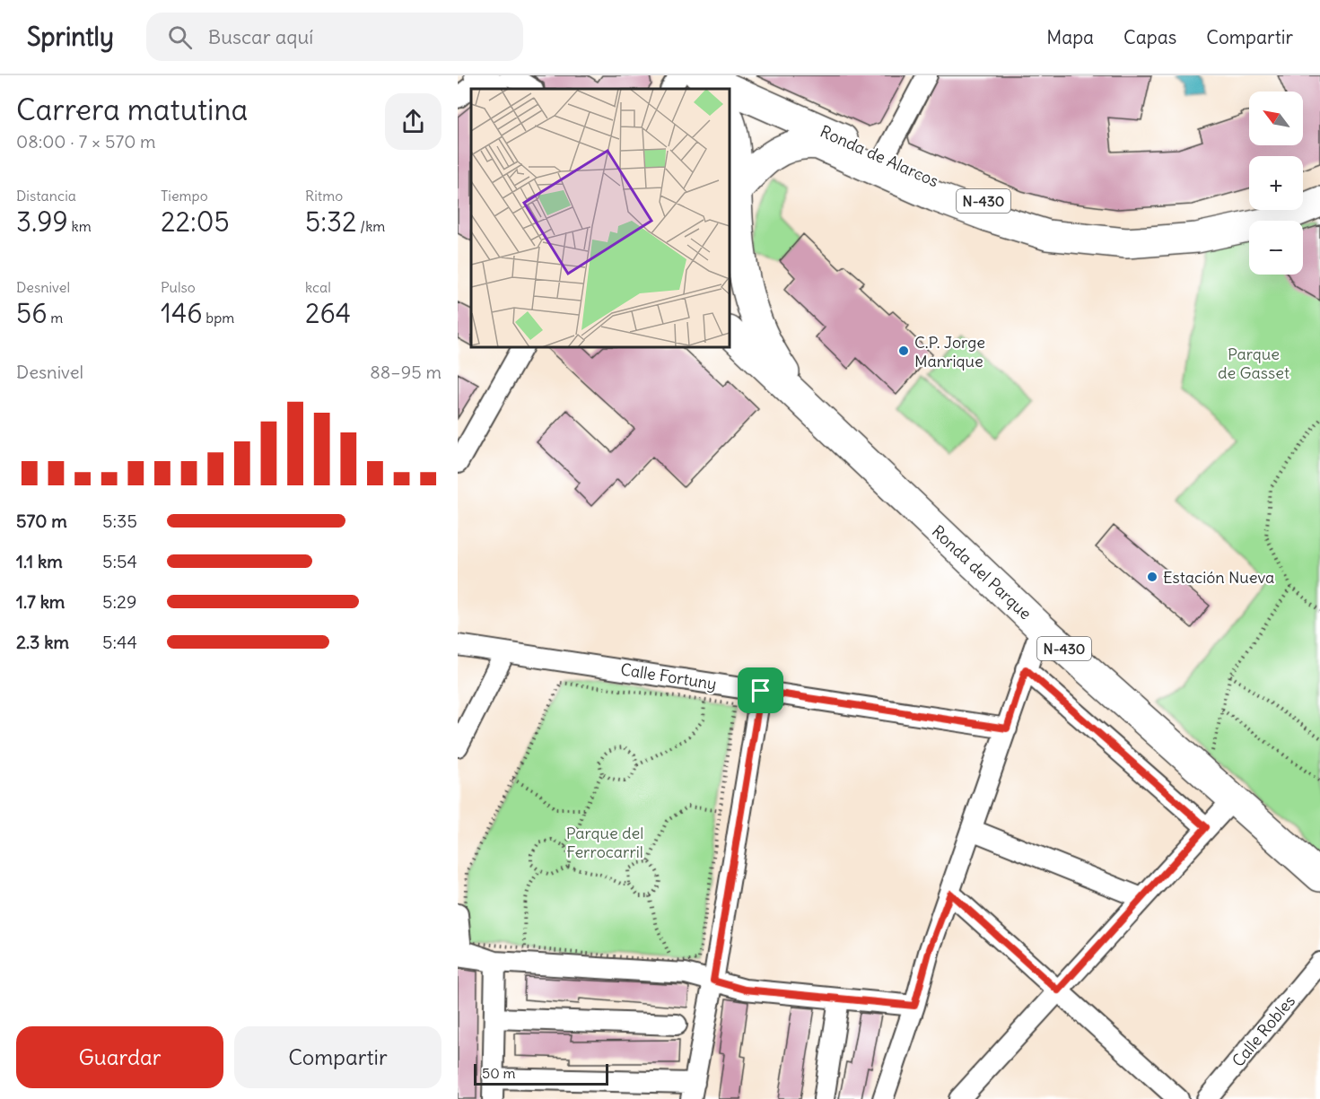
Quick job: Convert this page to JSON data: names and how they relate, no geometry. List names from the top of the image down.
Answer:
{
  "streets": {
    "highway": ["Ronda de Alarcos", "N-430", "Ronda del Parque"],
    "street": ["Calle Fortuny", "Calle Robles"]
  },
  "crossings": [
    ["Ronda de Alarcos", "Ronda del Parque"]
  ],
  "parks": ["Parque de Gasset", "Parque del Ferrocarril"],
  "places": ["C.P. Jorge Manrique", "Estación Nueva"],
  "scale_bar": "50 m",
  "north": "top left",
  "page": {
    "header": "Sprintly",
    "search": "Buscar aquí",
    "nav": ["Mapa", "Capas", "Compartir"],
    "heading": ["Carrera matutina", "08:00 · 7 × 570 m"],
    "map_buttons": ["+", "−"],
    "stats": [
      ["Distancia", "3.99 km"],
      ["Tiempo", "22:05"],
      ["Ritmo", "5:32 /km"],
      ["Desnivel", "56 m"],
      ["Pulso", "146 bpm"],
      ["kcal", "264"]
    ],
    "chart": ["Desnivel", "88–95 m"],
    "list": [
      {
        "name": "570 m",
        "note": "5:35"
      },
      {
        "name": "1.1 km",
        "note": "5:54"
      },
      {
        "name": "1.7 km",
        "note": "5:29"
      },
      {
        "name": "2.3 km",
        "note": "5:44"
      }
    ],
    "buttons": ["Guardar", "Compartir"],
    "scale": "50 m"
  }
}
